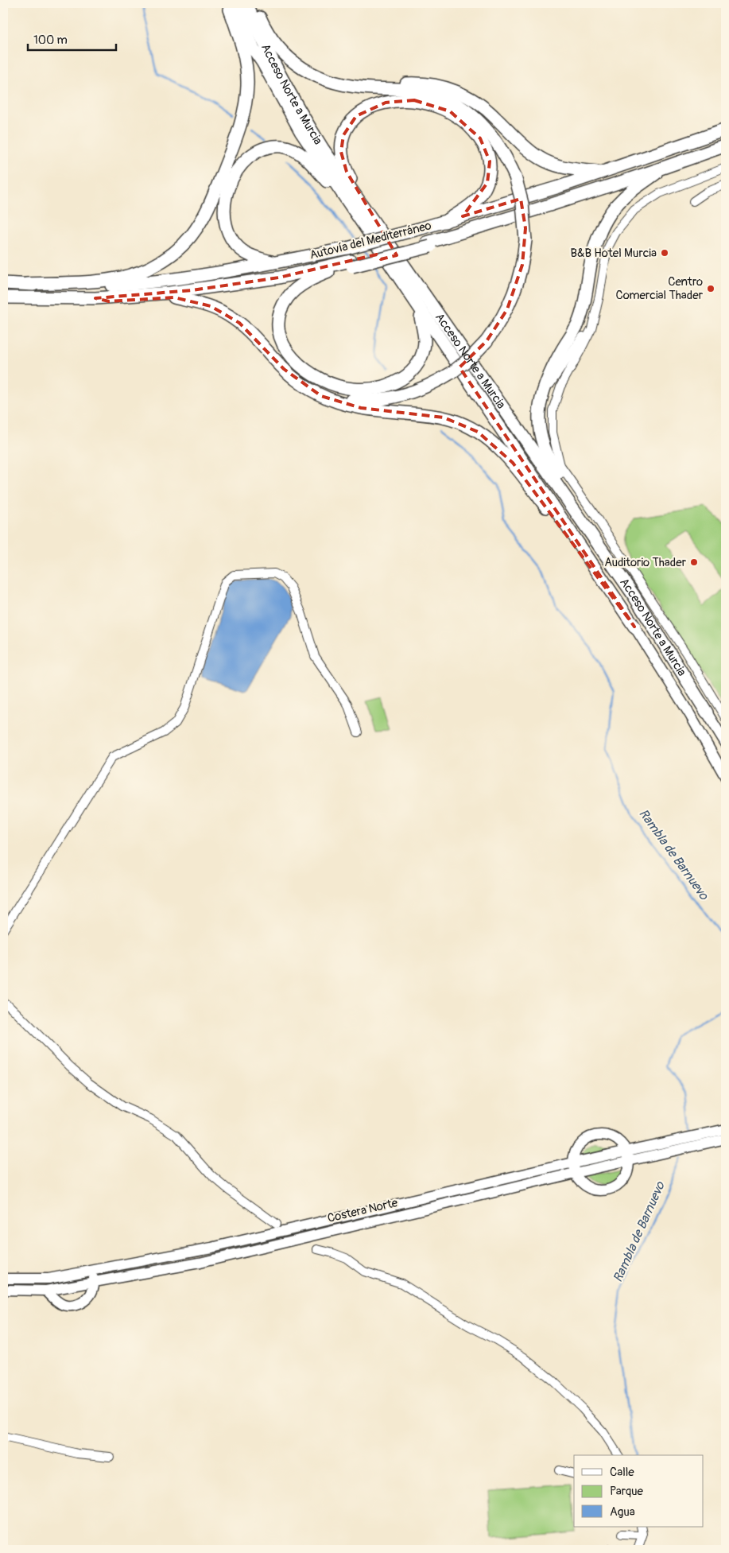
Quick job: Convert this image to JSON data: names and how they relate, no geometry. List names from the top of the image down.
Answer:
{
  "streets": {
    "highway": ["Acceso Norte a Murcia", "Autovía del Mediterráneo"],
    "main road": ["Costera Norte"]
  },
  "water": ["Rambla de Barnuevo"],
  "places": ["B&B Hotel Murcia", "Centro Comercial Thader", "Auditorio Thader"],
  "legend": ["Calle", "Parque", "Agua"],
  "scale_bar": "100 m"
}
